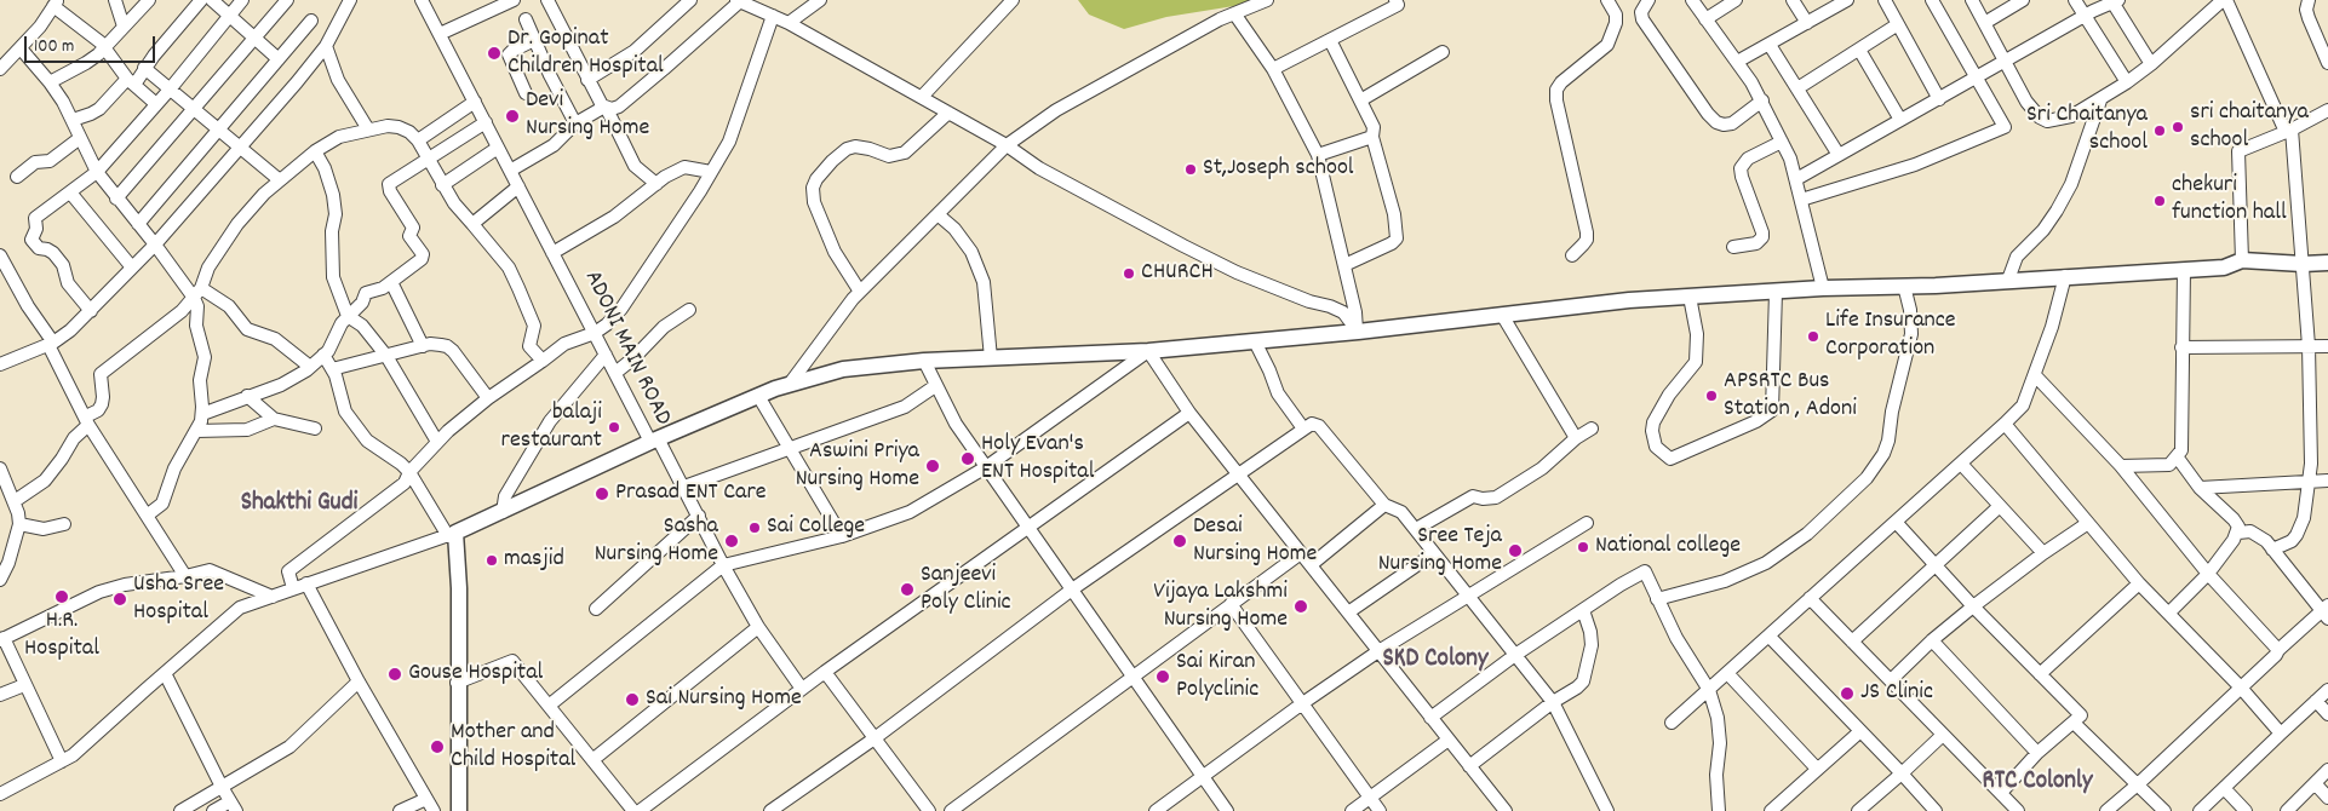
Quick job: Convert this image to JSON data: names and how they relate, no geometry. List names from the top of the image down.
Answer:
{
  "streets": {
    "main road": ["ADONI MAIN ROAD"]
  },
  "districts": ["Shakthi Gudi", "SKD Colony", "RTC Colonly"],
  "places": [
    "Dr. Gopinat Children Hospital",
    "Devi Nursing Home",
    "sri chaitanya school",
    "Sri Chaitanya school",
    "St,Joseph school",
    "chekuri function hall",
    "CHURCH",
    "Life Insurance Corporation",
    "APSRTC Bus Station , Adoni",
    "balaji restaurant",
    "Holy Evan's ENT Hospital",
    "Aswini Priya Nursing Home",
    "Prasad ENT Care",
    "Sai College",
    "Sasha Nursing Home",
    "Desai Nursing Home",
    "National college",
    "Sree Teja Nursing Home",
    "masjid",
    "Sanjeevi Poly Clinic",
    "H.R. Hospital",
    "Usha Sree Hospital",
    "Vijaya Lakshmi Nursing Home",
    "Gouse Hospital",
    "Sai Kiran Polyclinic",
    "JS Clinic",
    "Sai Nursing Home",
    "Mother and Child Hospital"
  ],
  "scale_bar": "100 m"
}
